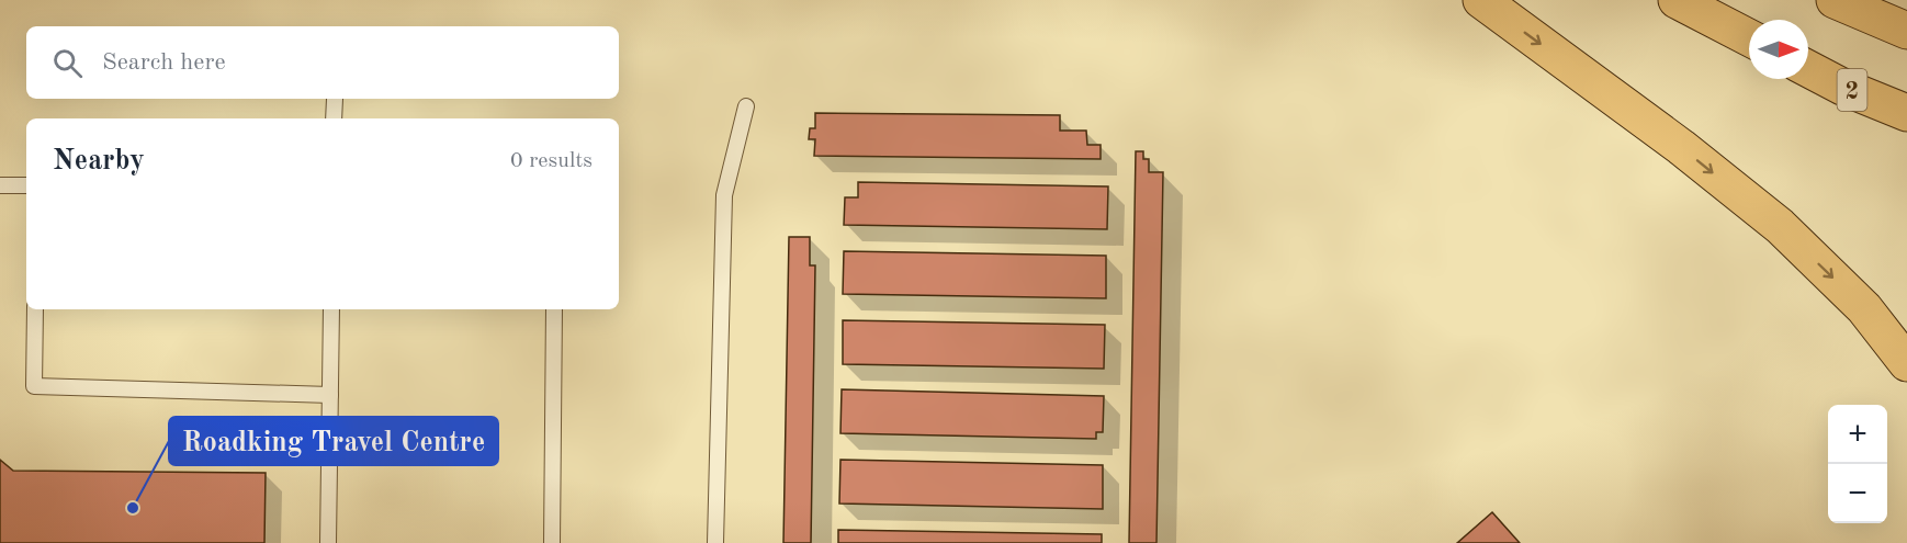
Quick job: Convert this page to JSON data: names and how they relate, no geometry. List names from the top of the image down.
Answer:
{
  "streets": {
    "highway": ["2"]
  },
  "places": ["Roadking Travel Centre"],
  "north": "right",
  "page": {
    "search": "Search here",
    "heading": ["Nearby", "0 results"],
    "map_buttons": ["+", "−"]
  }
}
